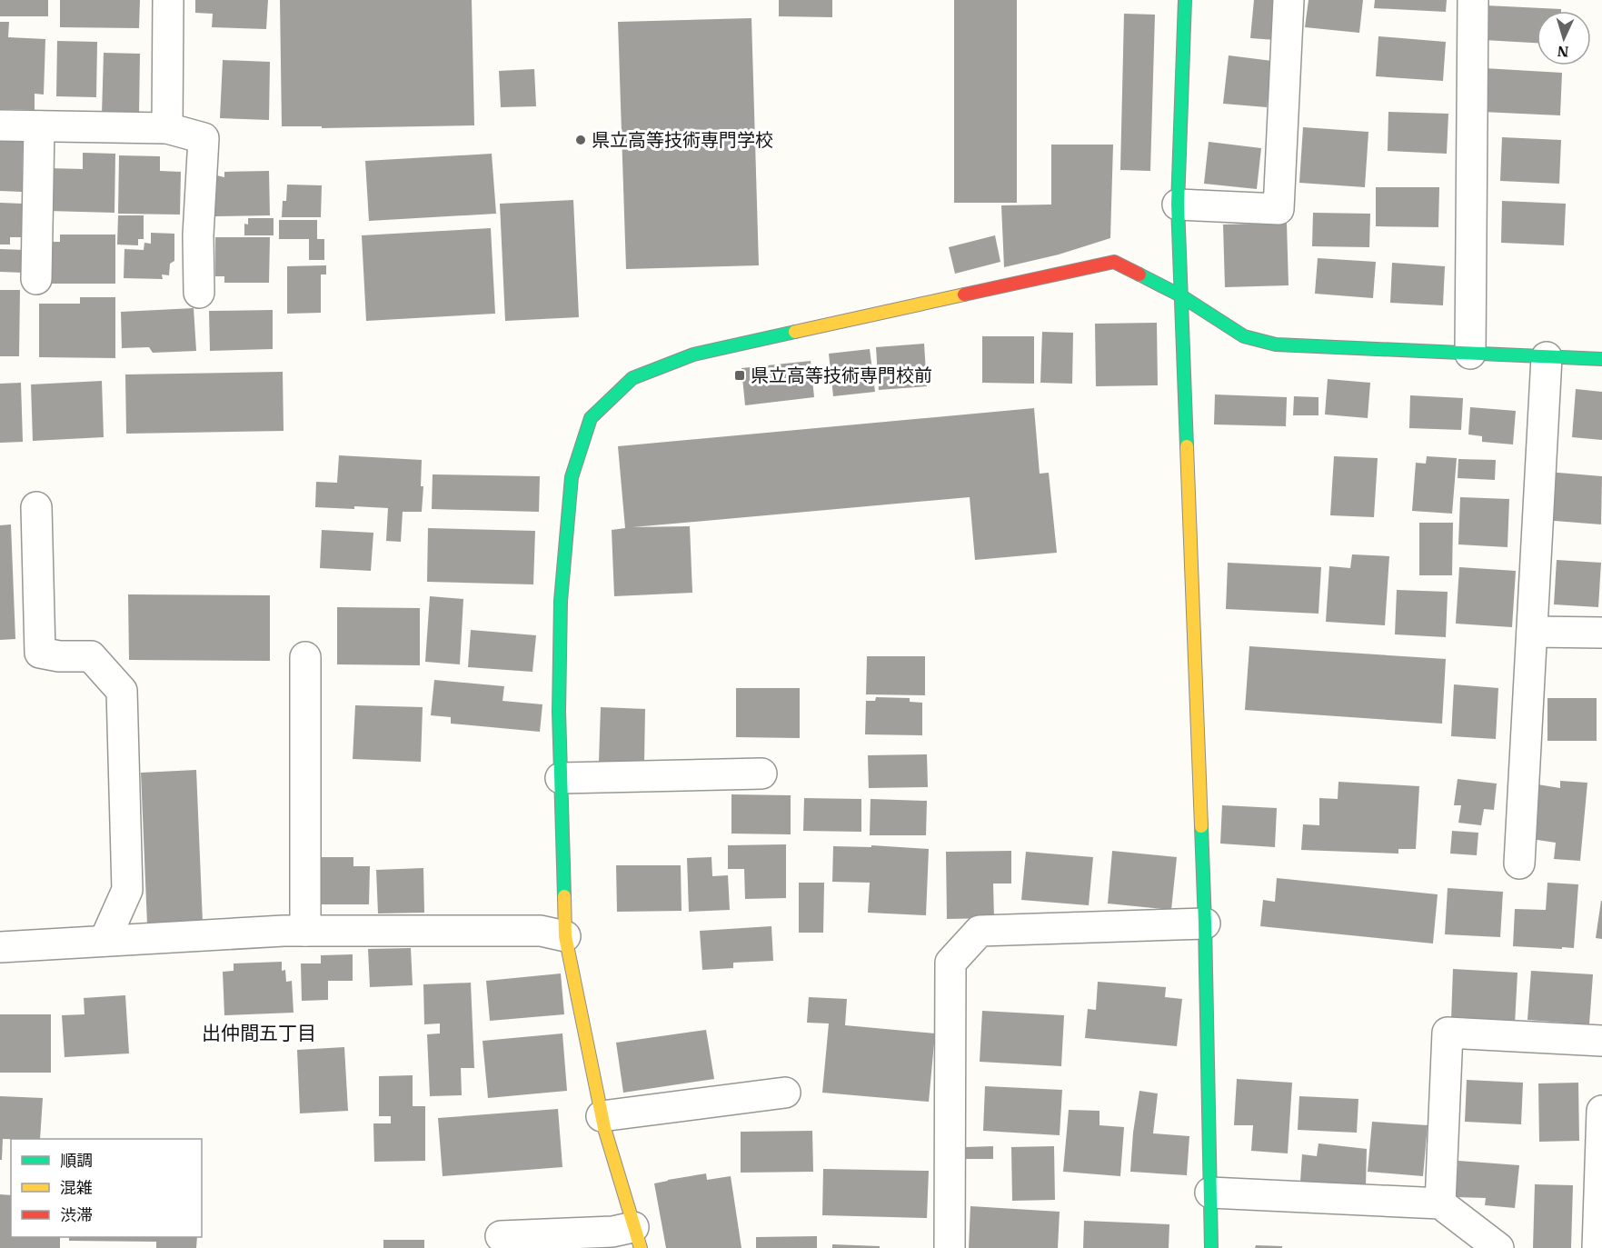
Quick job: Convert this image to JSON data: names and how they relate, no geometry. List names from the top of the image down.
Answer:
{
  "districts": ["出仲間五丁目"],
  "places": {
    "other": ["県立高等技術専門学校"],
    "transit": ["県立高等技術専門校前"]
  },
  "legend": ["順調", "混雑", "渋滞"],
  "north": "bottom"
}
